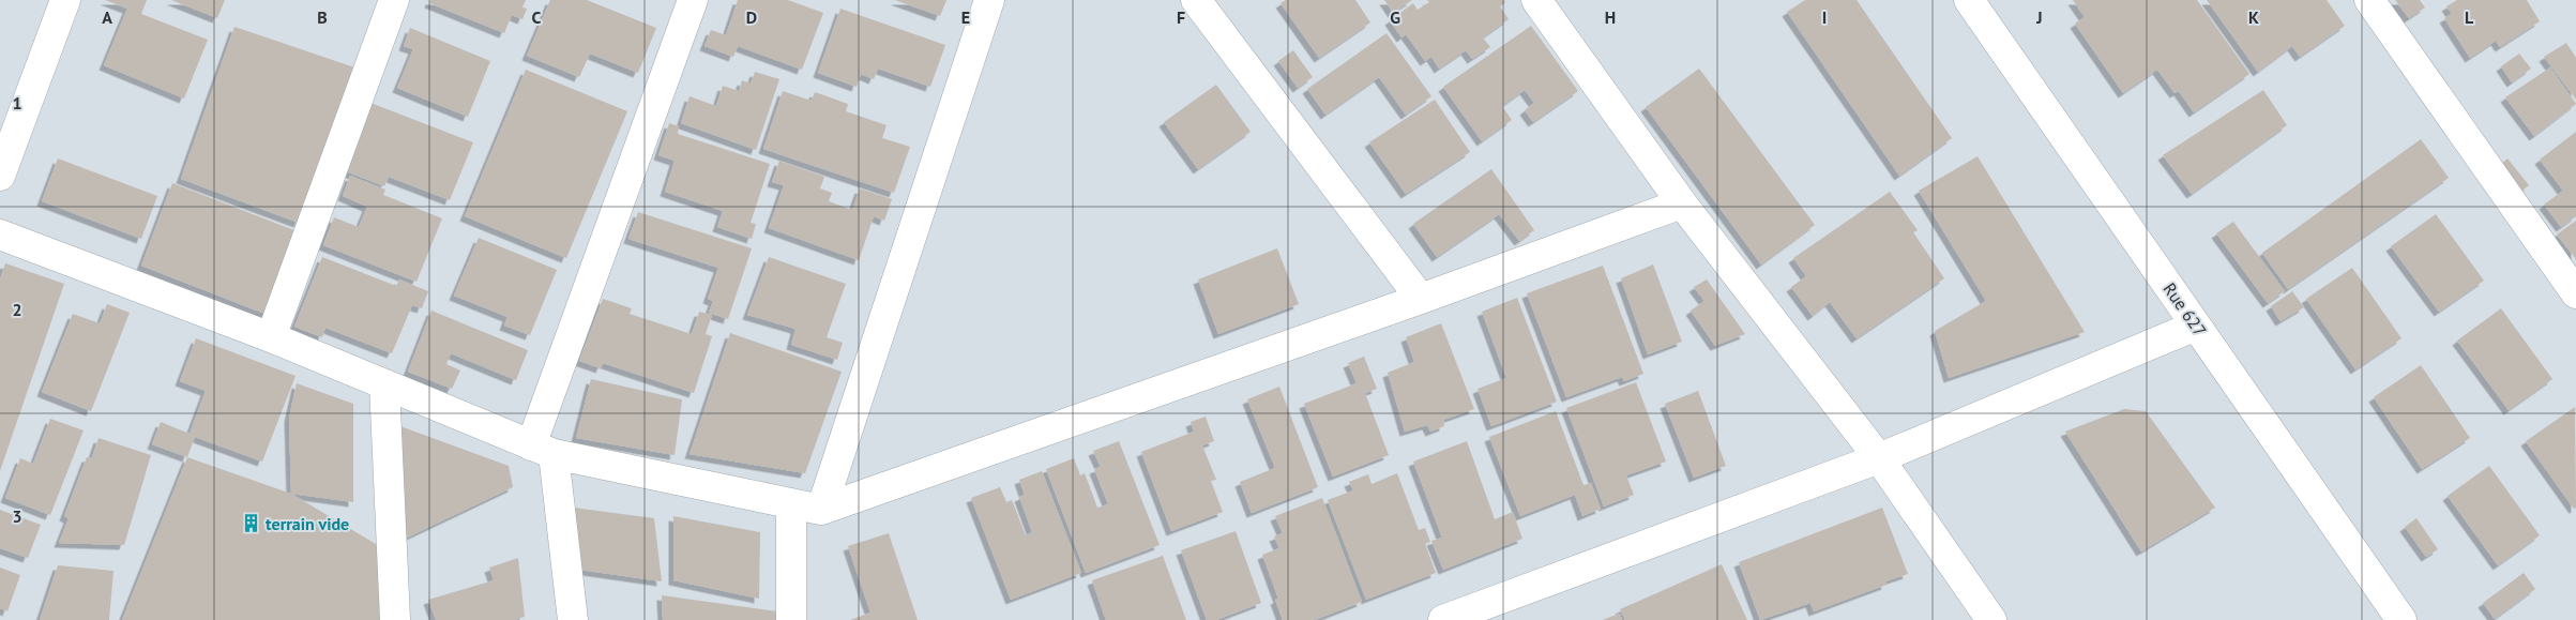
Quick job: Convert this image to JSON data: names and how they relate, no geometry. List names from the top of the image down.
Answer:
{
  "streets": {
    "street": ["Rue 627"]
  },
  "places": {
    "building": ["terrain vide"]
  },
  "grid": {
    "columns": [
      "A",
      "B",
      "C",
      "D",
      "E",
      "F",
      "G",
      "H",
      "I",
      "J",
      "K",
      "L"
    ],
    "rows": ["1", "2", "3"]
  }
}
